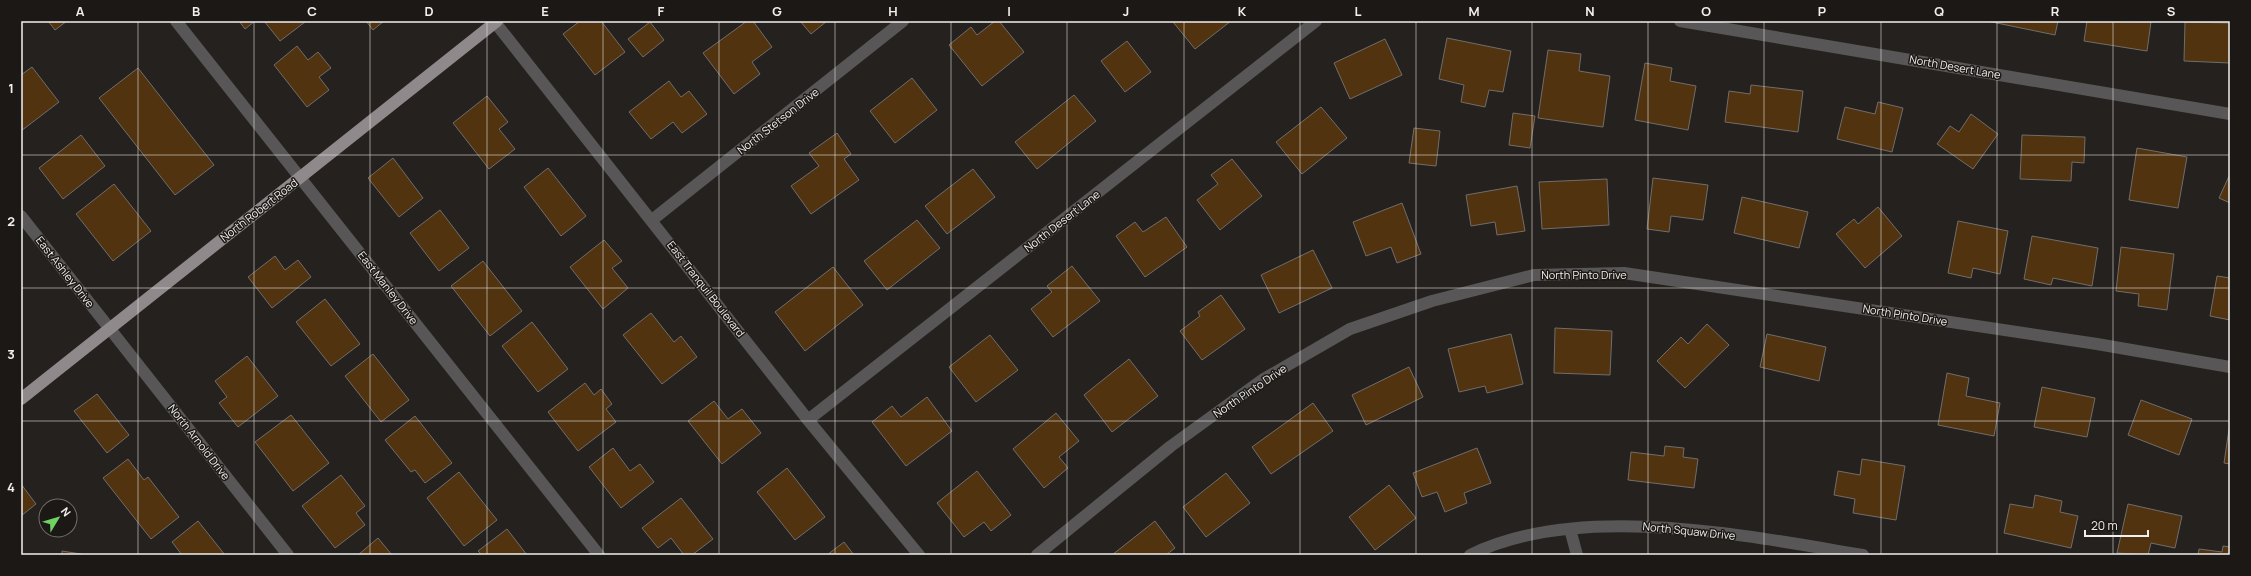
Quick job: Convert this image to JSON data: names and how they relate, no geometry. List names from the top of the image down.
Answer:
{
  "streets": {
    "main road": ["North Robert Road"],
    "street": [
      "North Desert Lane",
      "North Stetson Drive",
      "East Ashley Drive",
      "North Pinto Drive",
      "East Manley Drive",
      "East Tranquil Boulevard",
      "North Arnold Drive",
      "North Squaw Drive"
    ]
  },
  "crossings": [
    ["North Desert Lane", "East Tranquil Boulevard"],
    ["North Stetson Drive", "East Tranquil Boulevard"],
    ["North Robert Road", "East Ashley Drive"],
    ["North Robert Road", "East Manley Drive"],
    ["North Robert Road", "East Tranquil Boulevard"],
    ["North Robert Road", "North Arnold Drive"],
    ["East Ashley Drive", "North Arnold Drive"]
  ],
  "scale_bar": "20 m",
  "north": "top right",
  "grid": {
    "columns": [
      "A",
      "B",
      "C",
      "D",
      "E",
      "F",
      "G",
      "H",
      "I",
      "J",
      "K",
      "L",
      "M",
      "N",
      "O",
      "P",
      "Q",
      "R",
      "S"
    ],
    "rows": [
      "1",
      "2",
      "3",
      "4"
    ]
  }
}
